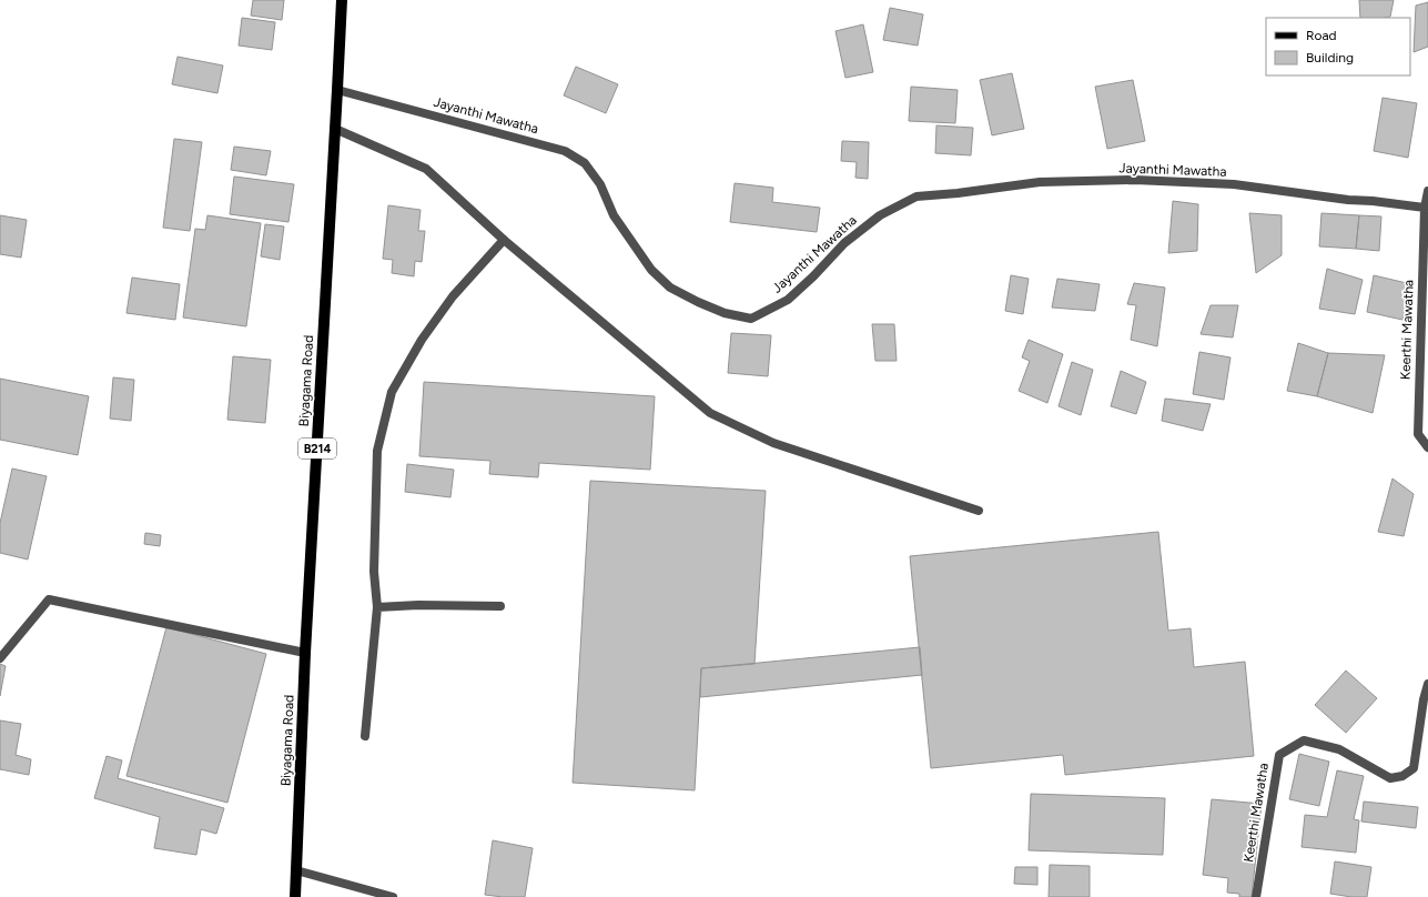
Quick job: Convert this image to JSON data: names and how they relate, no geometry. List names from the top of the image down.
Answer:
{
  "streets": {
    "main road": ["Biyagama Road", "B214"],
    "street": ["Jayanthi Mawatha", "Keerthi Mawatha"]
  },
  "crossings": [
    ["Jayanthi Mawatha", "Keerthi Mawatha"],
    ["Jayanthi Mawatha", "Biyagama Road"]
  ],
  "legend": ["Road", "Building"]
}
